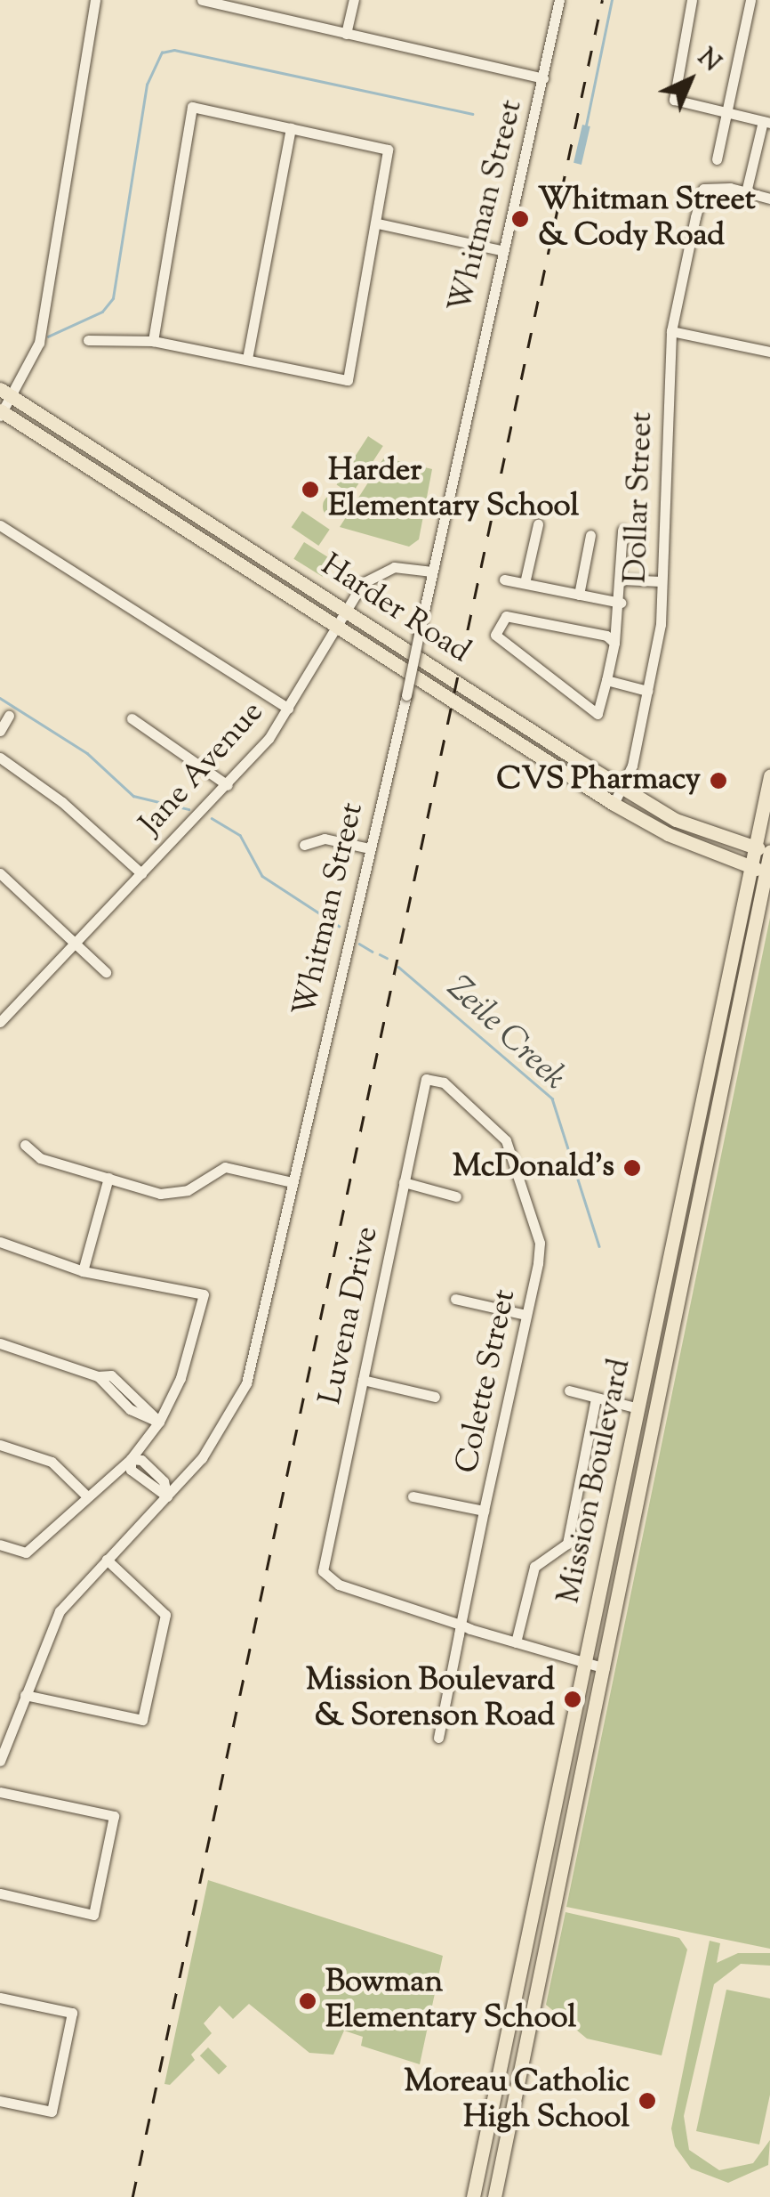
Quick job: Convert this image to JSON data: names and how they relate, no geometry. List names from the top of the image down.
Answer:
{
  "streets": {
    "main road": ["Harder Road", "Mission Boulevard"],
    "street": [
      "Whitman Street",
      "Dollar Street",
      "Jane Avenue",
      "Luvena Drive",
      "Colette Street"
    ]
  },
  "crossings": [
    ["Whitman Street", "Jane Avenue"],
    ["Dollar Street", "Harder Road"],
    ["Harder Road", "Jane Avenue"],
    ["Harder Road", "Mission Boulevard"],
    ["Luvena Drive", "Colette Street"]
  ],
  "water": ["Zeile Creek"],
  "places": [
    "Whitman Street & Cody Road",
    "Harder Elementary School",
    "CVS Pharmacy",
    "McDonald's",
    "Mission Boulevard & Sorenson Road",
    "Bowman Elementary School",
    "Moreau Catholic High School"
  ],
  "north": "top right"
}
